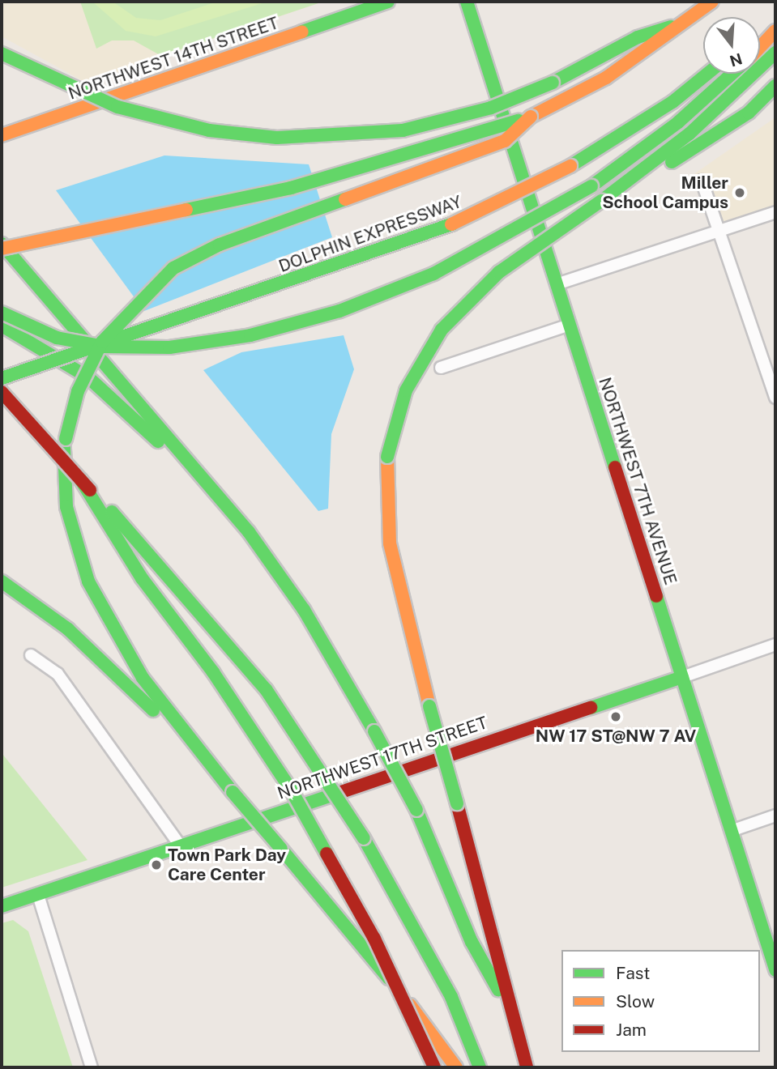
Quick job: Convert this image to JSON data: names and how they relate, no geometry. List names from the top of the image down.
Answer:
{
  "streets": {
    "main road": [
      "NORTHWEST 14TH STREET",
      "DOLPHIN EXPRESSWAY",
      "NORTHWEST 7TH AVENUE",
      "NORTHWEST 17TH STREET"
    ]
  },
  "crossings": [
    ["NORTHWEST 7TH AVENUE", "NORTHWEST 17TH STREET"]
  ],
  "places": ["Miller School Campus", "NW 17 ST@NW 7 AV", "Town Park Day Care Center"],
  "legend": ["Fast", "Slow", "Jam"],
  "north": "bottom"
}
